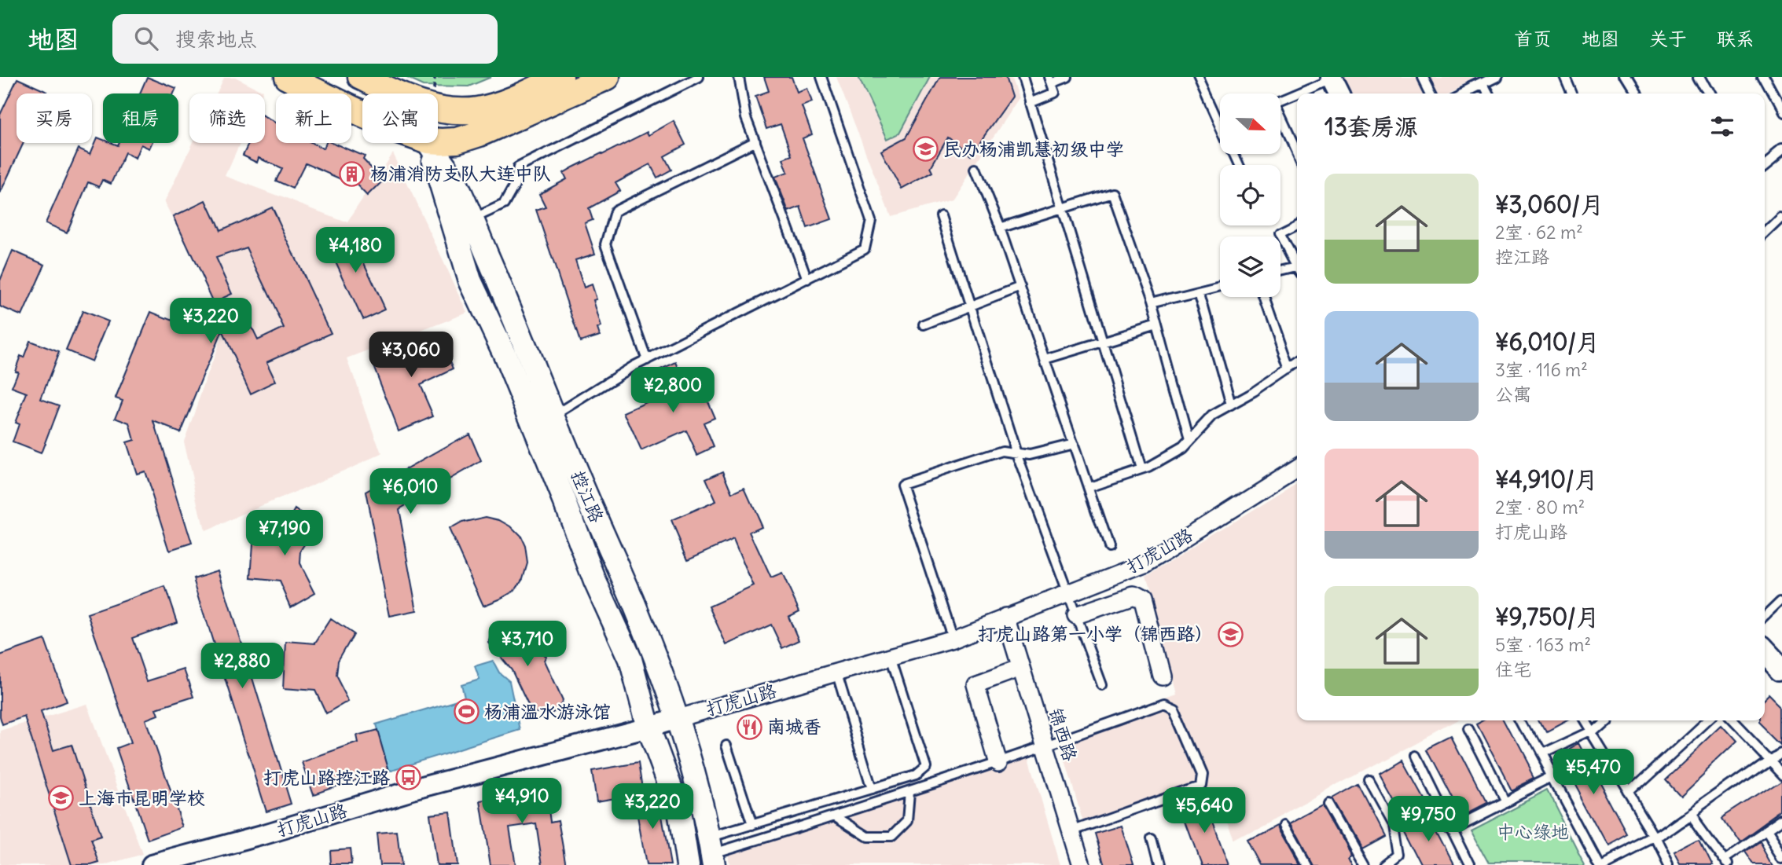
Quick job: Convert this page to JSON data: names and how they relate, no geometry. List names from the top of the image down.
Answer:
{
  "streets": {
    "main road": ["控江路"],
    "street": ["打虎山路", "锦西路"]
  },
  "crossings": [
    ["控江路", "打虎山路"],
    ["打虎山路", "锦西路"]
  ],
  "parks": ["中心绿地"],
  "places": {
    "school or university": ["民办杨浦凯慧初级中学", "打虎山路第一小学（锦西路）", "上海市昆明学校"],
    "building": ["杨浦消防支队大连中队"],
    "sports": ["杨浦温水游泳馆"],
    "restaurant": ["南城香"],
    "bus stop": ["打虎山路控江路"]
  },
  "north": "right",
  "page": {
    "header": "地图",
    "search": "搜索地点",
    "nav": [
      "首页",
      "地图",
      "关于",
      "联系"
    ],
    "chip": [
      "买房",
      "租房",
      "筛选",
      "新上",
      "公寓"
    ],
    "heading": "13套房源",
    "list": [
      {
        "name": "¥3,060/月",
        "note": "2室 · 62 m² · 控江路"
      },
      {
        "name": "¥6,010/月",
        "note": "3室 · 116 m² · 公寓"
      },
      {
        "name": "¥4,910/月",
        "note": "2室 · 80 m² · 打虎山路"
      },
      {
        "name": "¥9,750/月",
        "note": "5室 · 163 m² · 住宅"
      }
    ],
    "price": [
      "¥4,180",
      "¥3,220",
      "¥3,060",
      "¥2,800",
      "¥6,010",
      "¥7,190",
      "¥3,710",
      "¥2,880",
      "¥5,470",
      "¥4,910",
      "¥3,220",
      "¥5,640",
      "¥9,750"
    ]
  }
}
